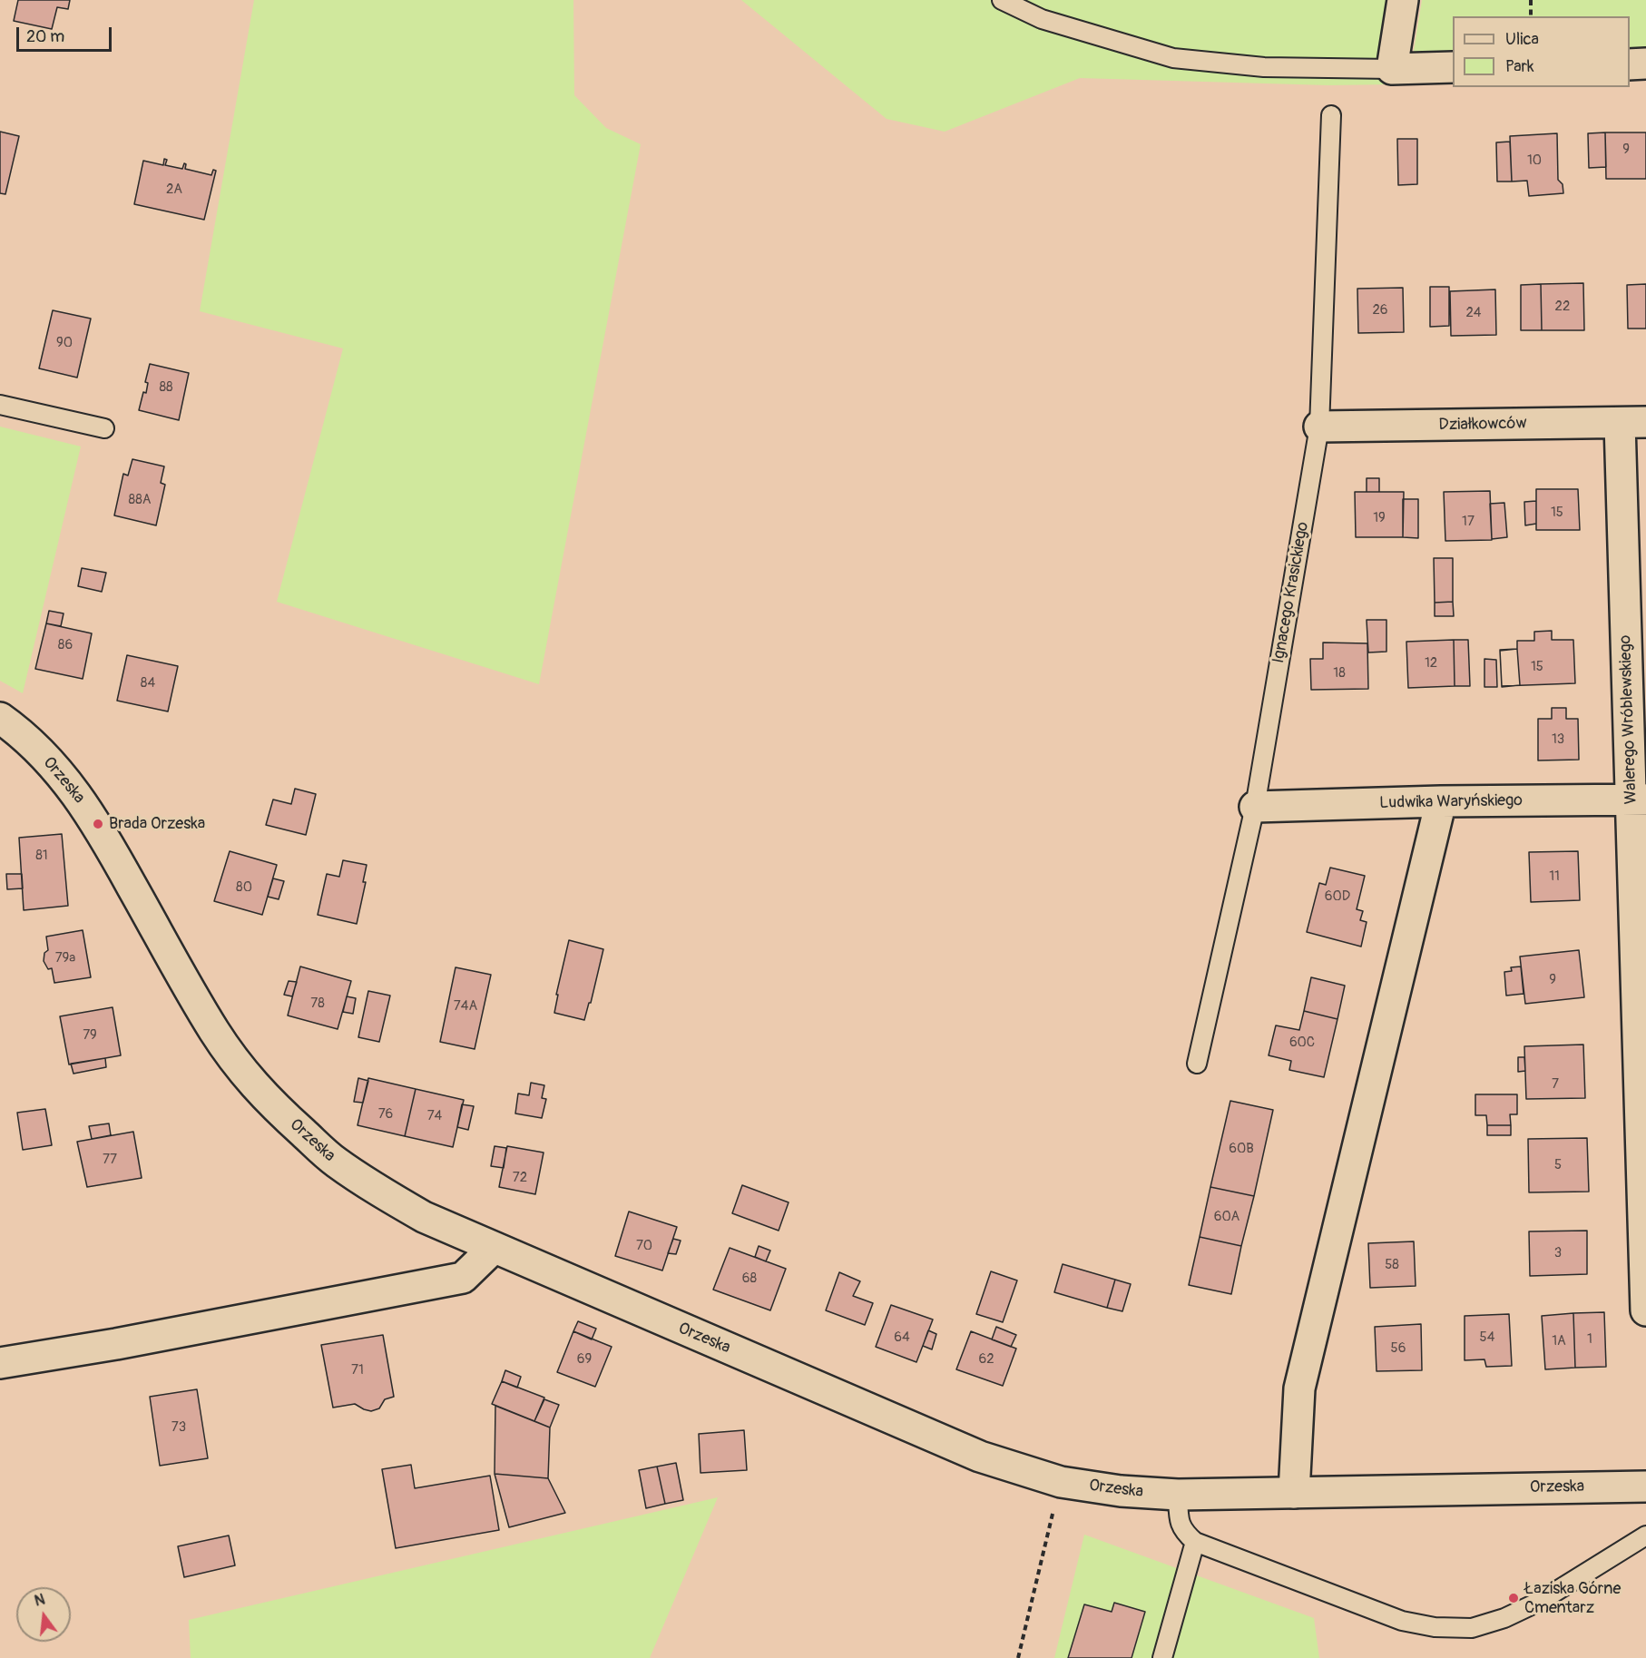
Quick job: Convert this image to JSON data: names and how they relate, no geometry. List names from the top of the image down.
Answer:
{
  "streets": {
    "street": [
      "Działkowców",
      "Walerego Wróblewskiego",
      "Orzeska",
      "Ludwika Waryńskiego"
    ],
    "lane": ["Ignacego Krasickiego"]
  },
  "crossings": [
    ["Działkowców", "Ignacego Krasickiego"],
    ["Działkowców", "Walerego Wróblewskiego"],
    ["Ignacego Krasickiego", "Ludwika Waryńskiego"],
    ["Walerego Wróblewskiego", "Ludwika Waryńskiego"]
  ],
  "places": ["Brada Orzeska", "Łaziska Górne Cmentarz"],
  "house_numbers": [
    "9",
    "10",
    "2A",
    "22",
    "26",
    "24",
    "90",
    "88",
    "88A",
    "15",
    "19",
    "17",
    "86",
    "12",
    "15",
    "18",
    "84",
    "13",
    "81",
    "11",
    "80",
    "60D",
    "79a",
    "9",
    "78",
    "74A",
    "79",
    "60C",
    "7",
    "76",
    "74",
    "60B",
    "77",
    "5",
    "72",
    "60A",
    "70",
    "3",
    "58",
    "68",
    "64",
    "54",
    "1",
    "1A",
    "56",
    "69",
    "62",
    "71",
    "73"
  ],
  "legend": ["Ulica", "Park"],
  "scale_bar": "20 m",
  "north": "top"
}
